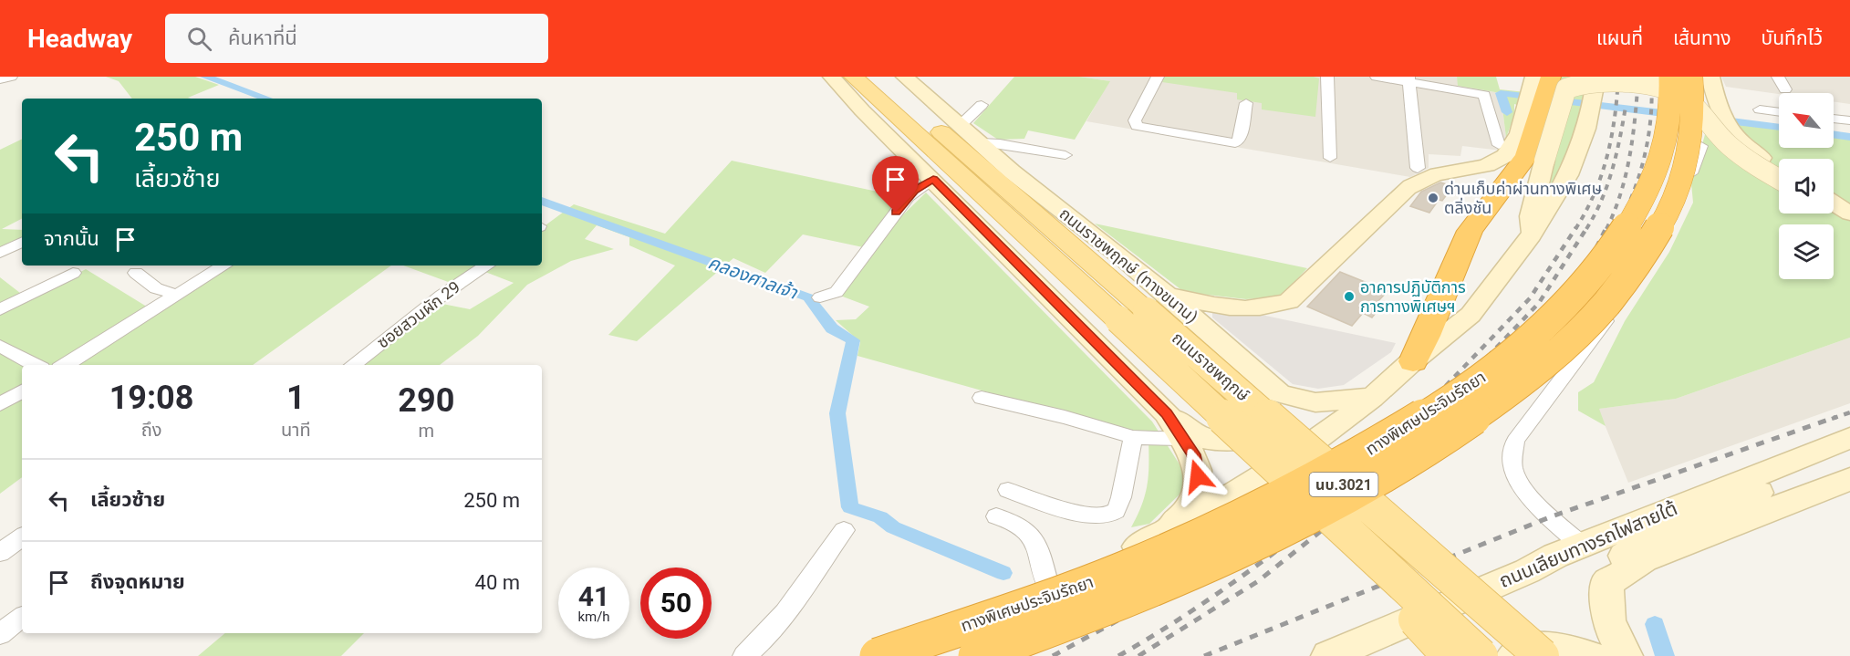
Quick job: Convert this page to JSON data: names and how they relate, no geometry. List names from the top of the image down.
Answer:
{
  "streets": {
    "highway": ["ทางพิเศษประจิมรัถยา"],
    "main road": [
      "ถนนราชพฤกษ์ (ทางขนาน)",
      "ถนนราชพฤกษ์",
      "นบ.3021",
      "ถนนเลียบทางรถไฟสายใต้"
    ],
    "street": ["ซอยสวนผัก 29"]
  },
  "crossings": [
    ["ถนนราชพฤกษ์ (ทางขนาน)", "ถนนราชพฤกษ์"]
  ],
  "water": ["คลองศาลเจ้า"],
  "places": ["ด่านเก็บค่าผ่านทางพิเศษ ตลิ่งชัน", "อาคารปฏิบัติการ การทางพิเศษฯ"],
  "north": "top left",
  "page": {
    "header": "Headway",
    "search": "ค้นหาที่นี่",
    "nav": ["แผนที่", "เส้นทาง", "บันทึกไว้"],
    "turn": ["250 m", "เลี้ยวซ้าย"],
    "then": "จากนั้น",
    "eta": [
      "19:08",
      "ถึง",
      "1",
      "นาที",
      "290",
      "m"
    ],
    "list": [
      {
        "name": "เลี้ยวซ้าย",
        "value": "250 m"
      },
      {
        "name": "ถึงจุดหมาย",
        "value": "40 m"
      }
    ],
    "speed": "41 km/h",
    "limit": "50"
  }
}
